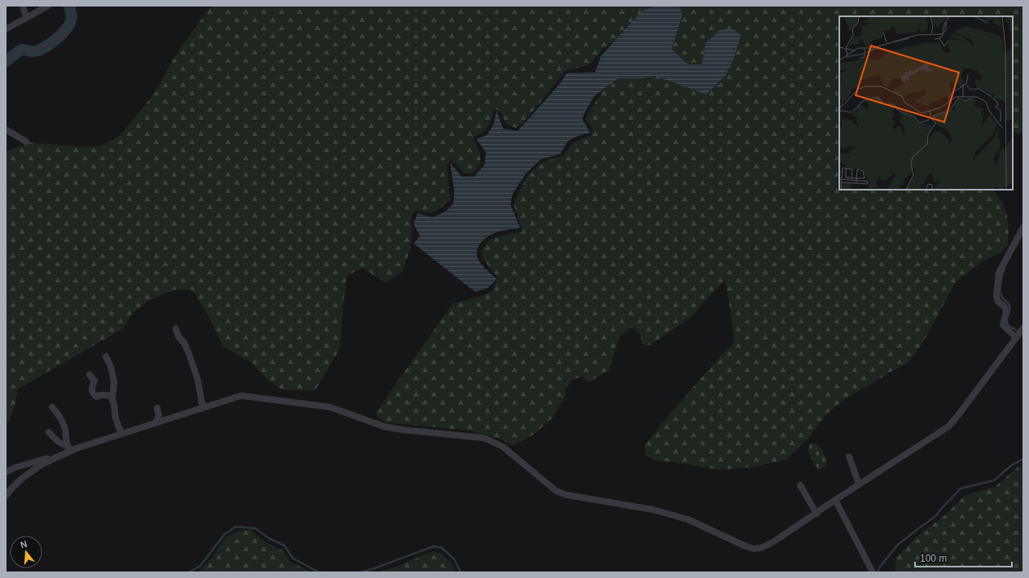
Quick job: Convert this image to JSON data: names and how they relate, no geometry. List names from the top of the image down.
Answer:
{
  "scale_bar": "100 m",
  "north": "top"
}
